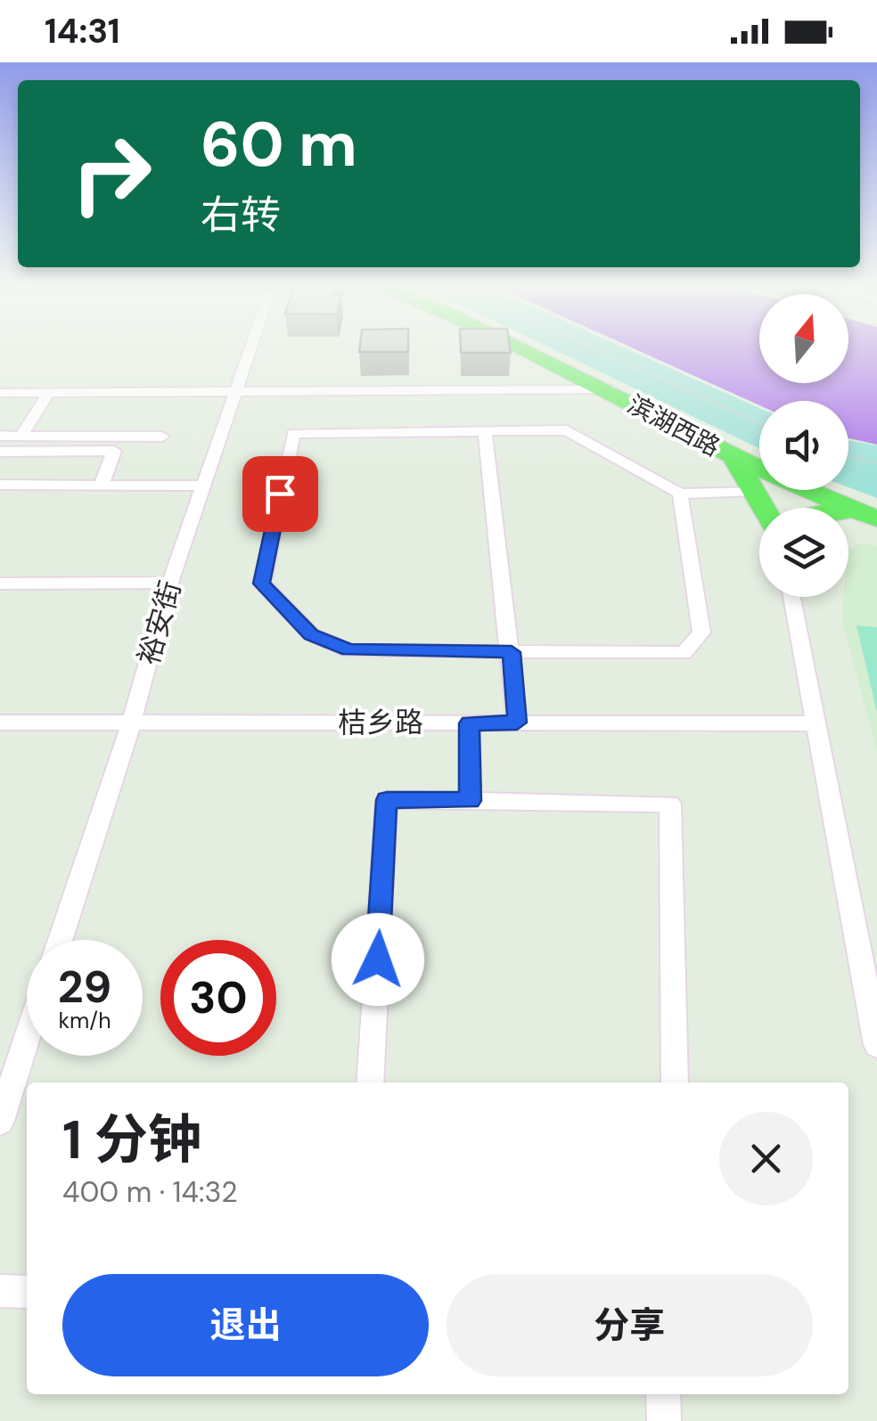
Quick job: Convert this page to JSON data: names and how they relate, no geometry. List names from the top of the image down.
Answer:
{
  "streets": {
    "main road": ["滨湖西路"],
    "street": ["裕安街", "桔乡路"]
  },
  "crossings": [
    ["裕安街", "桔乡路"]
  ],
  "north": "top",
  "page": {
    "status": "14:31",
    "turn": ["60 m", "右转"],
    "speed": "29 km/h",
    "limit": "30",
    "heading": ["1 分钟", "400 m · 14:32"],
    "buttons": ["退出", "分享"]
  }
}
